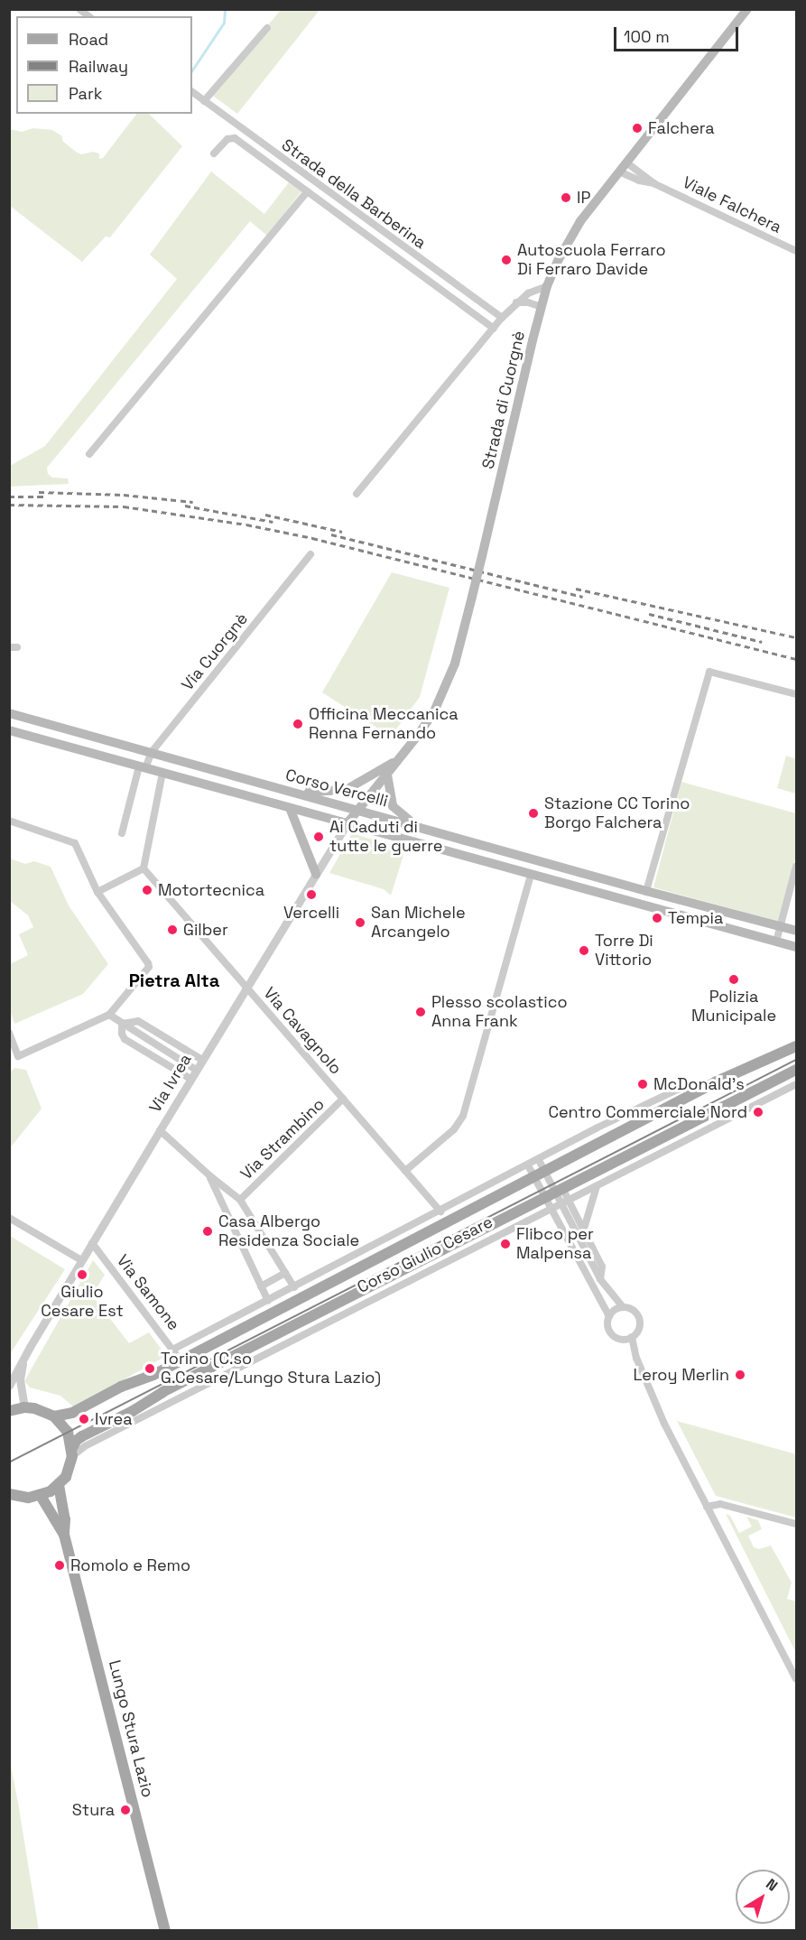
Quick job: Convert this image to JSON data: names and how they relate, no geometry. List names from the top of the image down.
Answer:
{
  "streets": {
    "main road": [
      "Strada di Cuorgnè",
      "Corso Vercelli",
      "Corso Giulio Cesare",
      "Lungo Stura Lazio"
    ],
    "street": [
      "Strada della Barberina",
      "Viale Falchera",
      "Via Cuorgnè",
      "Via Cavagnolo",
      "Via Ivrea",
      "Via Strambino",
      "Via Samone"
    ]
  },
  "crossings": [
    ["Viale Falchera", "Strada di Cuorgnè"],
    ["Strada di Cuorgnè", "Corso Vercelli"],
    ["Strada di Cuorgnè", "Via Ivrea"],
    ["Via Cuorgnè", "Corso Vercelli"],
    ["Corso Vercelli", "Via Ivrea"],
    ["Via Cavagnolo", "Via Ivrea"],
    ["Via Cavagnolo", "Via Strambino"],
    ["Via Cavagnolo", "Corso Giulio Cesare"],
    ["Via Ivrea", "Via Samone"],
    ["Corso Giulio Cesare", "Via Samone"]
  ],
  "districts": ["Pietra Alta"],
  "places": [
    "Falchera",
    "IP",
    "Autoscuola Ferraro Di Ferraro Davide",
    "Officina Meccanica Renna Fernando",
    "Stazione CC Torino Borgo Falchera",
    "Ai Caduti di tutte le guerre",
    "Motortecnica",
    "Vercelli",
    "Tempia",
    "San Michele Arcangelo",
    "Gilber",
    "Torre Di Vittorio",
    "Polizia Municipale",
    "Plesso scolastico Anna Frank",
    "McDonald's",
    "Centro Commerciale Nord",
    "Casa Albergo Residenza Sociale",
    "Flibco per Malpensa",
    "Giulio Cesare Est",
    "Torino (C.so G.Cesare/Lungo Stura Lazio)",
    "Leroy Merlin",
    "Ivrea",
    "Romolo e Remo",
    "Stura"
  ],
  "legend": ["Road", "Railway", "Park"],
  "scale_bar": "100 m",
  "north": "top right"
}
